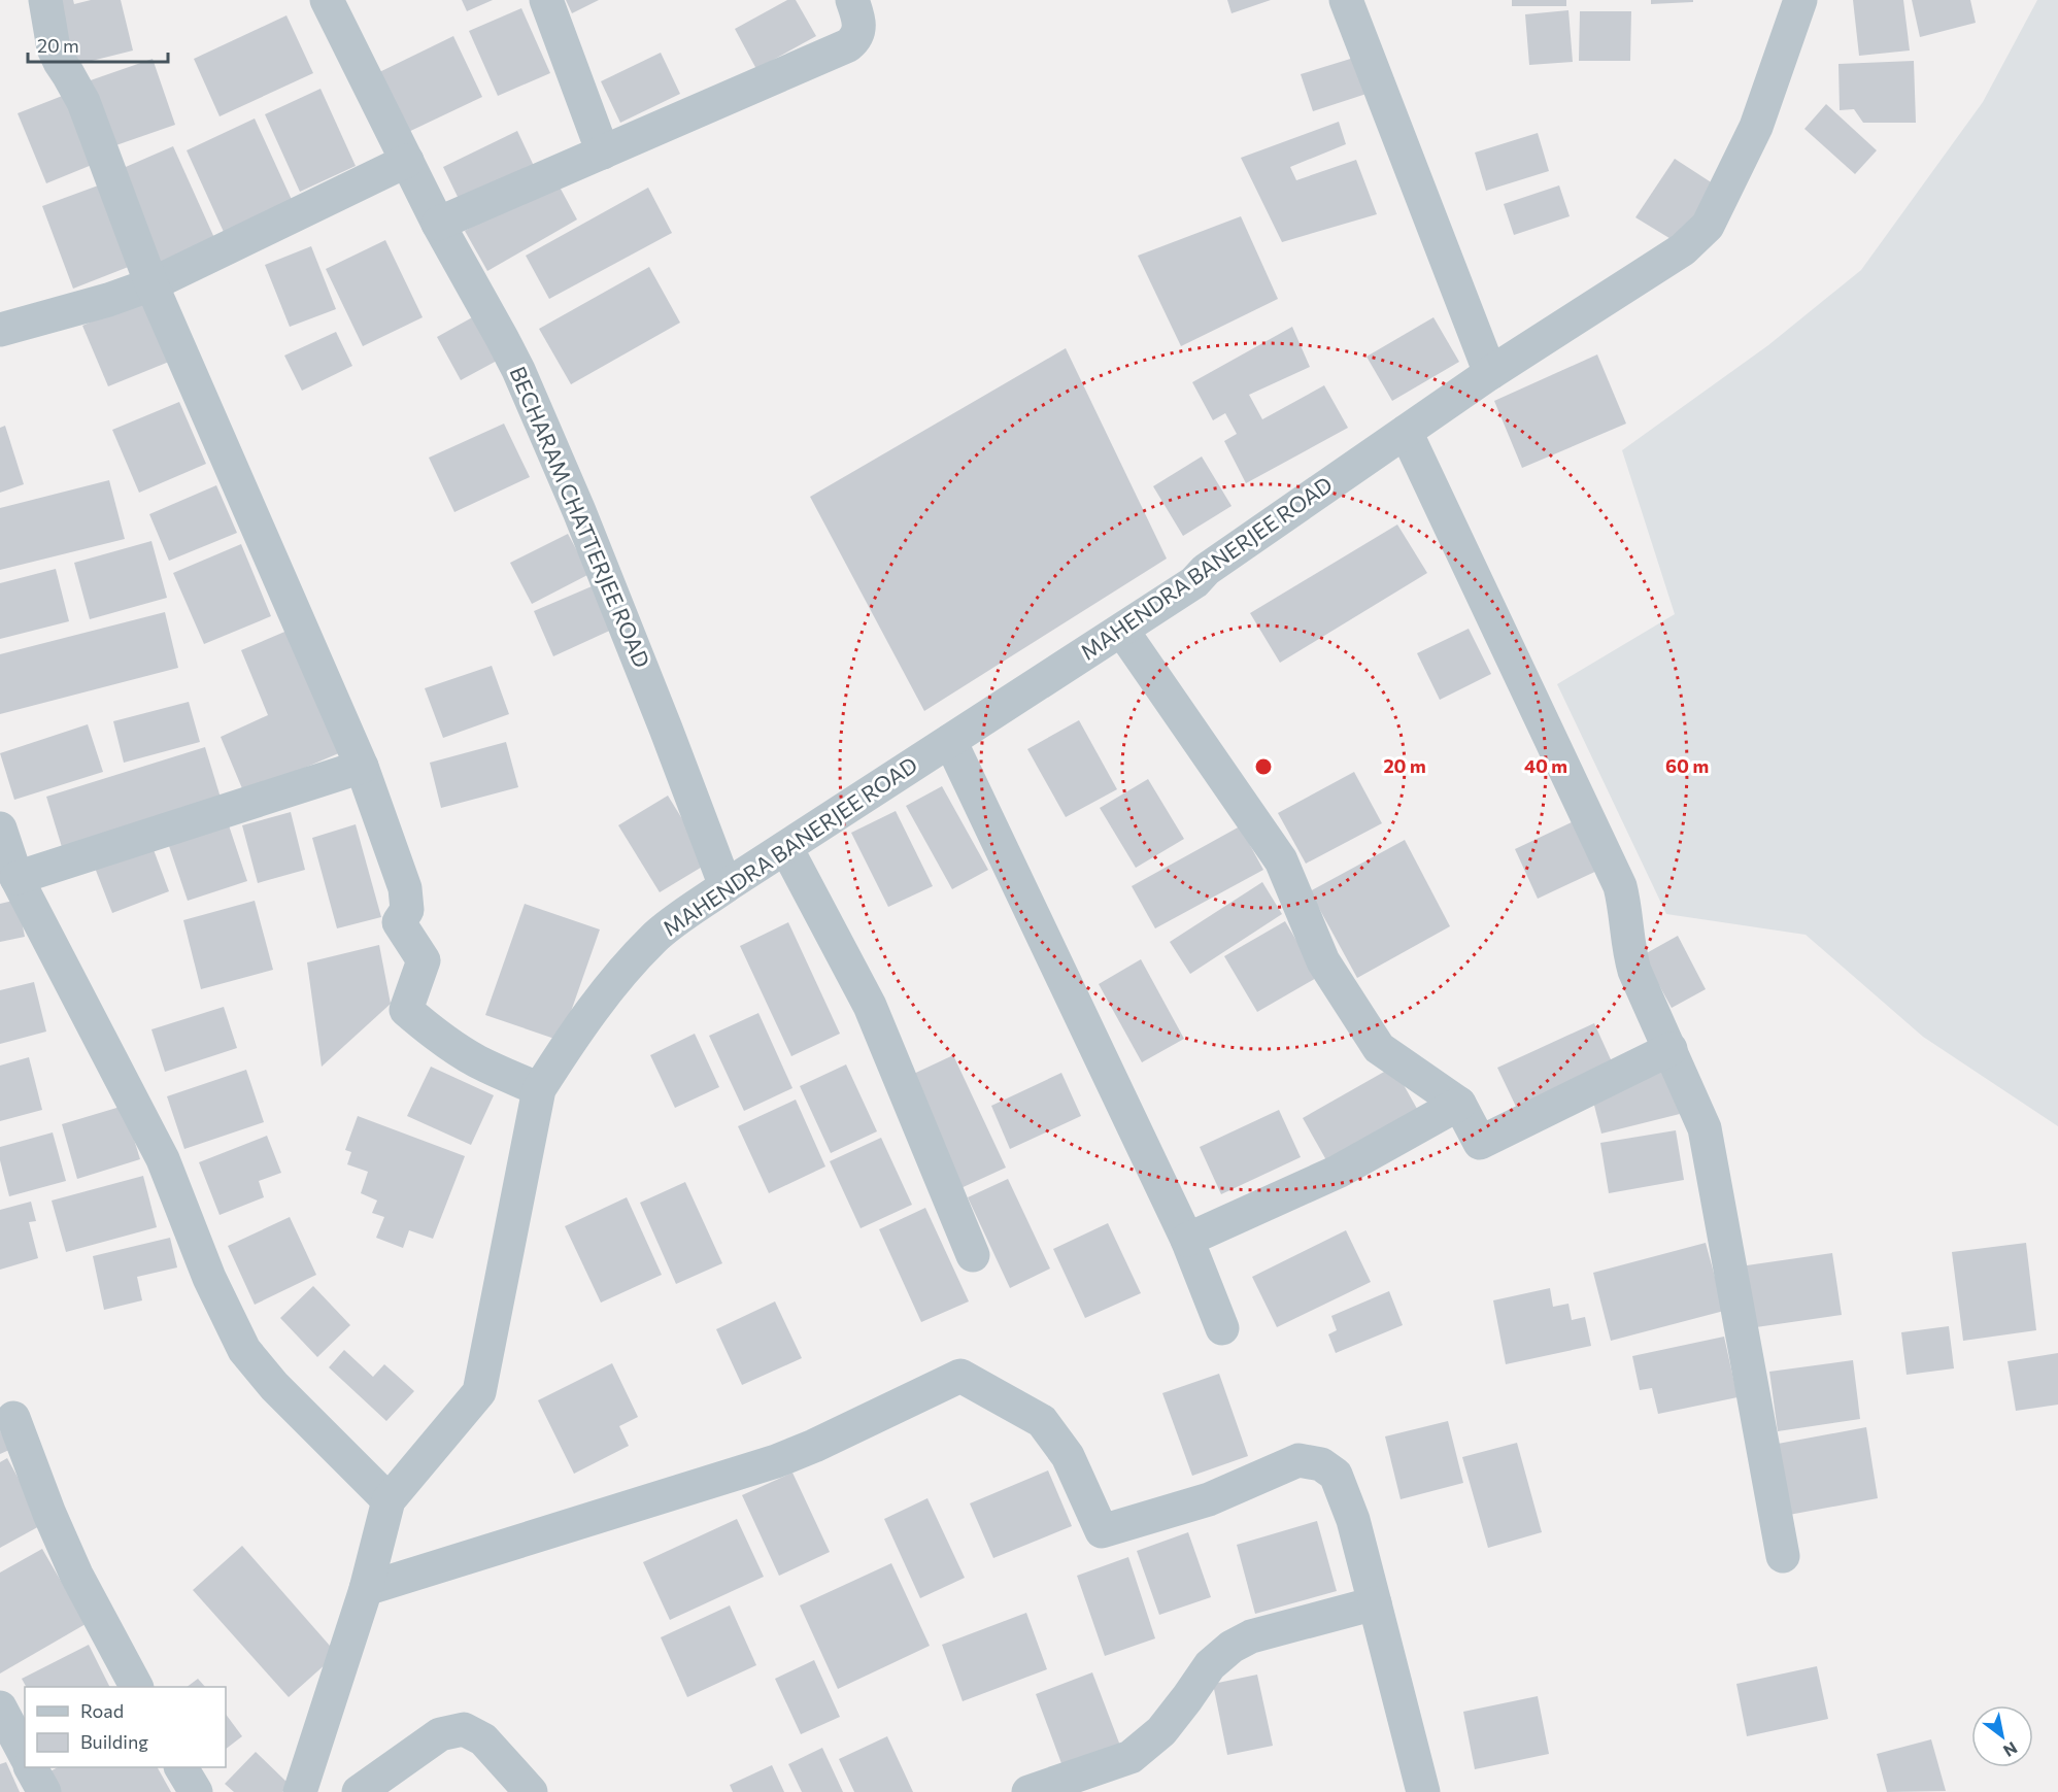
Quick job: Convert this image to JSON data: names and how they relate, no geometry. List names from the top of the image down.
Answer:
{
  "streets": {
    "street": ["BECHARAM CHATTERJEE ROAD", "MAHENDRA BANERJEE ROAD"]
  },
  "crossings": [
    ["BECHARAM CHATTERJEE ROAD", "MAHENDRA BANERJEE ROAD"]
  ],
  "legend": ["Road", "Building"],
  "scale_bar": "20 m",
  "north": "bottom right",
  "rings": ["20 m", "40 m", "60 m"]
}
